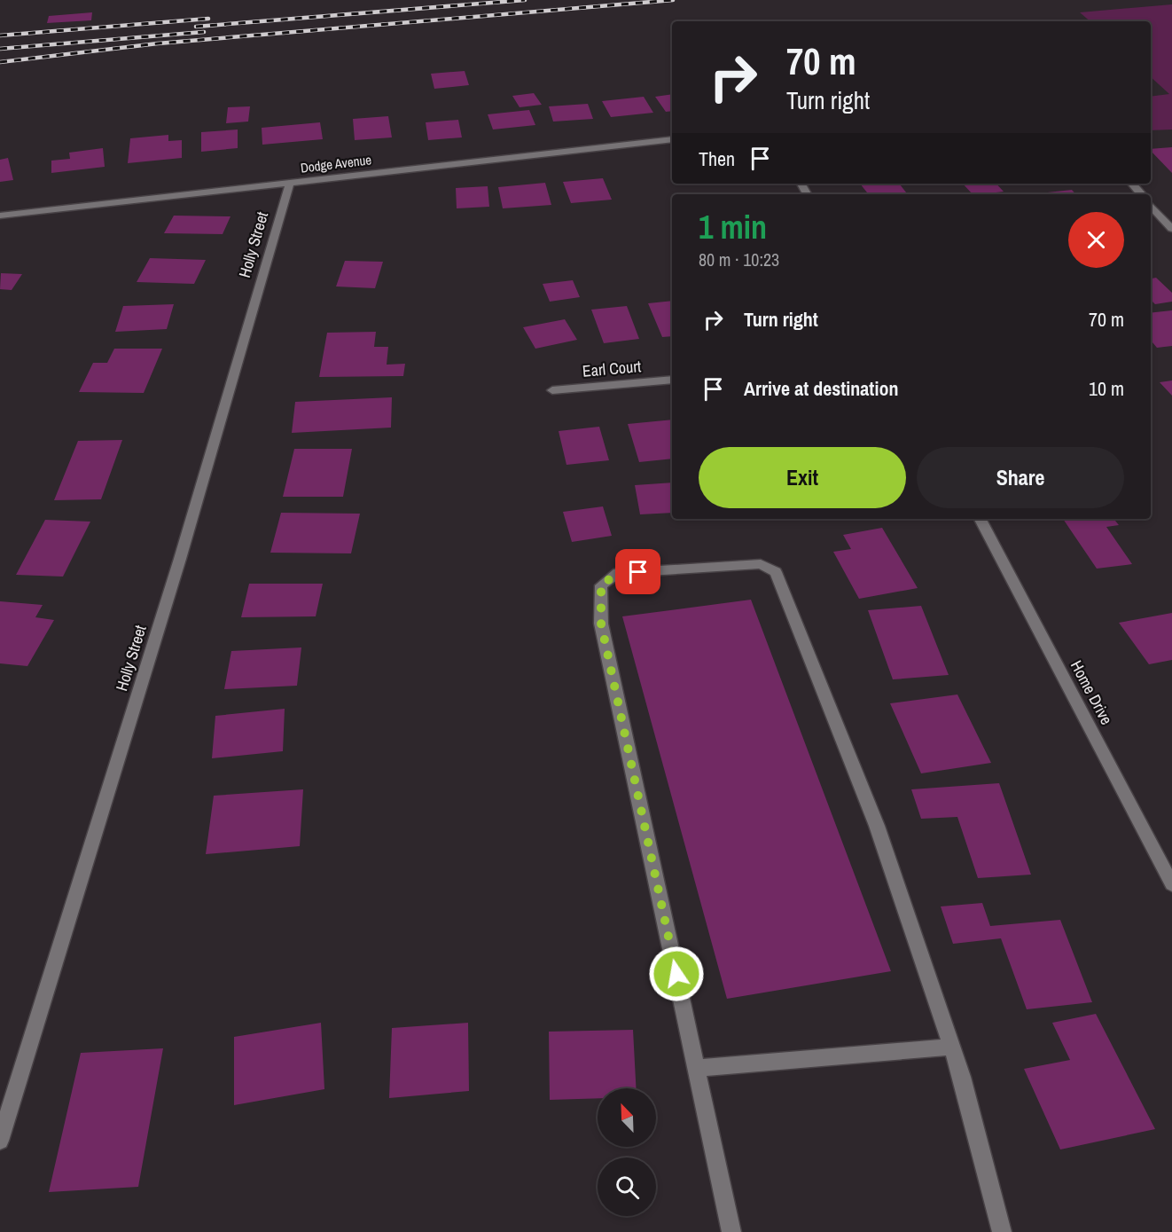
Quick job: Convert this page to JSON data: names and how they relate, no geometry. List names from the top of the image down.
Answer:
{
  "streets": {
    "street": [
      "Dodge Avenue",
      "Holly Street",
      "Earl Court",
      "Home Drive"
    ]
  },
  "crossings": [
    ["Dodge Avenue", "Holly Street"]
  ],
  "north": "top left",
  "page": {
    "turn": ["70 m", "Turn right"],
    "then": "Then",
    "heading": ["1 min", "80 m · 10:23"],
    "list": [
      {
        "name": "Turn right",
        "value": "70 m"
      },
      {
        "name": "Arrive at destination",
        "value": "10 m"
      }
    ],
    "buttons": ["Exit", "Share"]
  }
}
